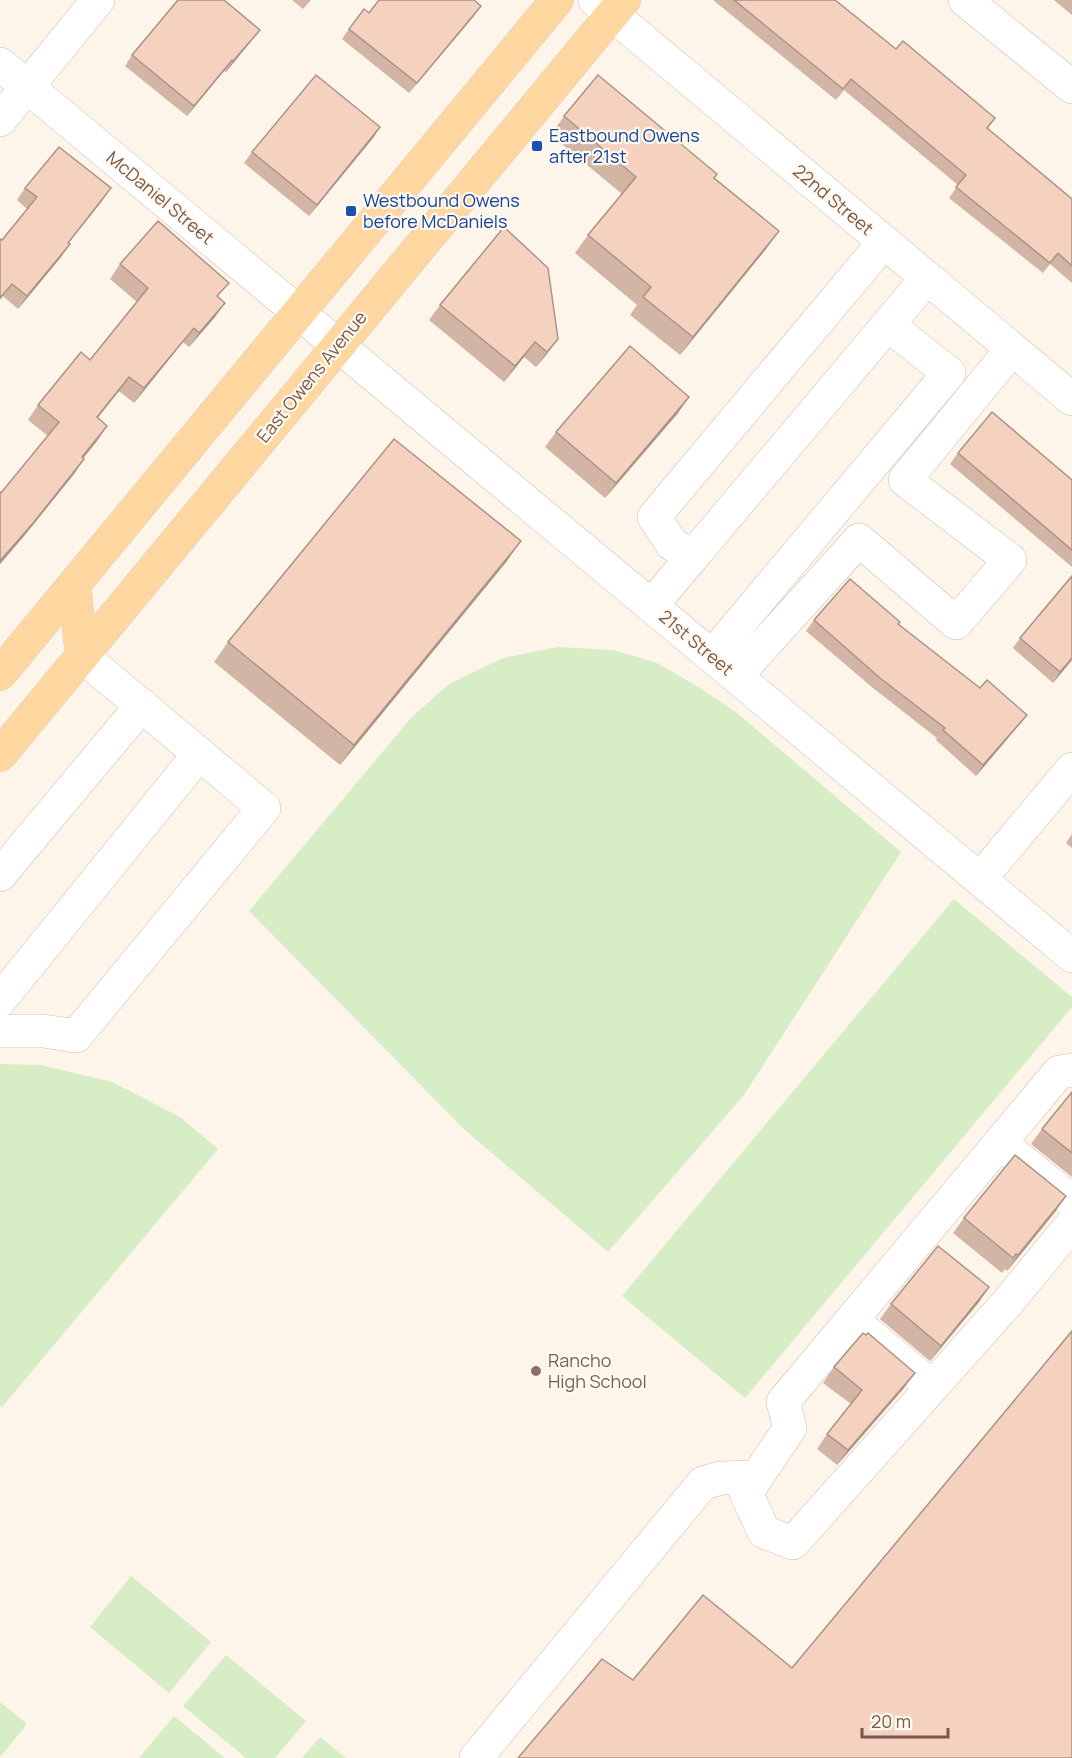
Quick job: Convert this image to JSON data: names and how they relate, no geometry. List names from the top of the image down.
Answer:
{
  "streets": {
    "main road": ["East Owens Avenue"],
    "street": ["McDaniel Street", "22nd Street", "21st Street"]
  },
  "crossings": [
    ["McDaniel Street", "East Owens Avenue"],
    ["McDaniel Street", "21st Street"],
    ["22nd Street", "East Owens Avenue"],
    ["East Owens Avenue", "21st Street"]
  ],
  "places": {
    "transit": ["Eastbound Owens after 21st", "Westbound Owens before McDaniels"],
    "other": ["Rancho High School"]
  },
  "scale_bar": "20 m"
}
